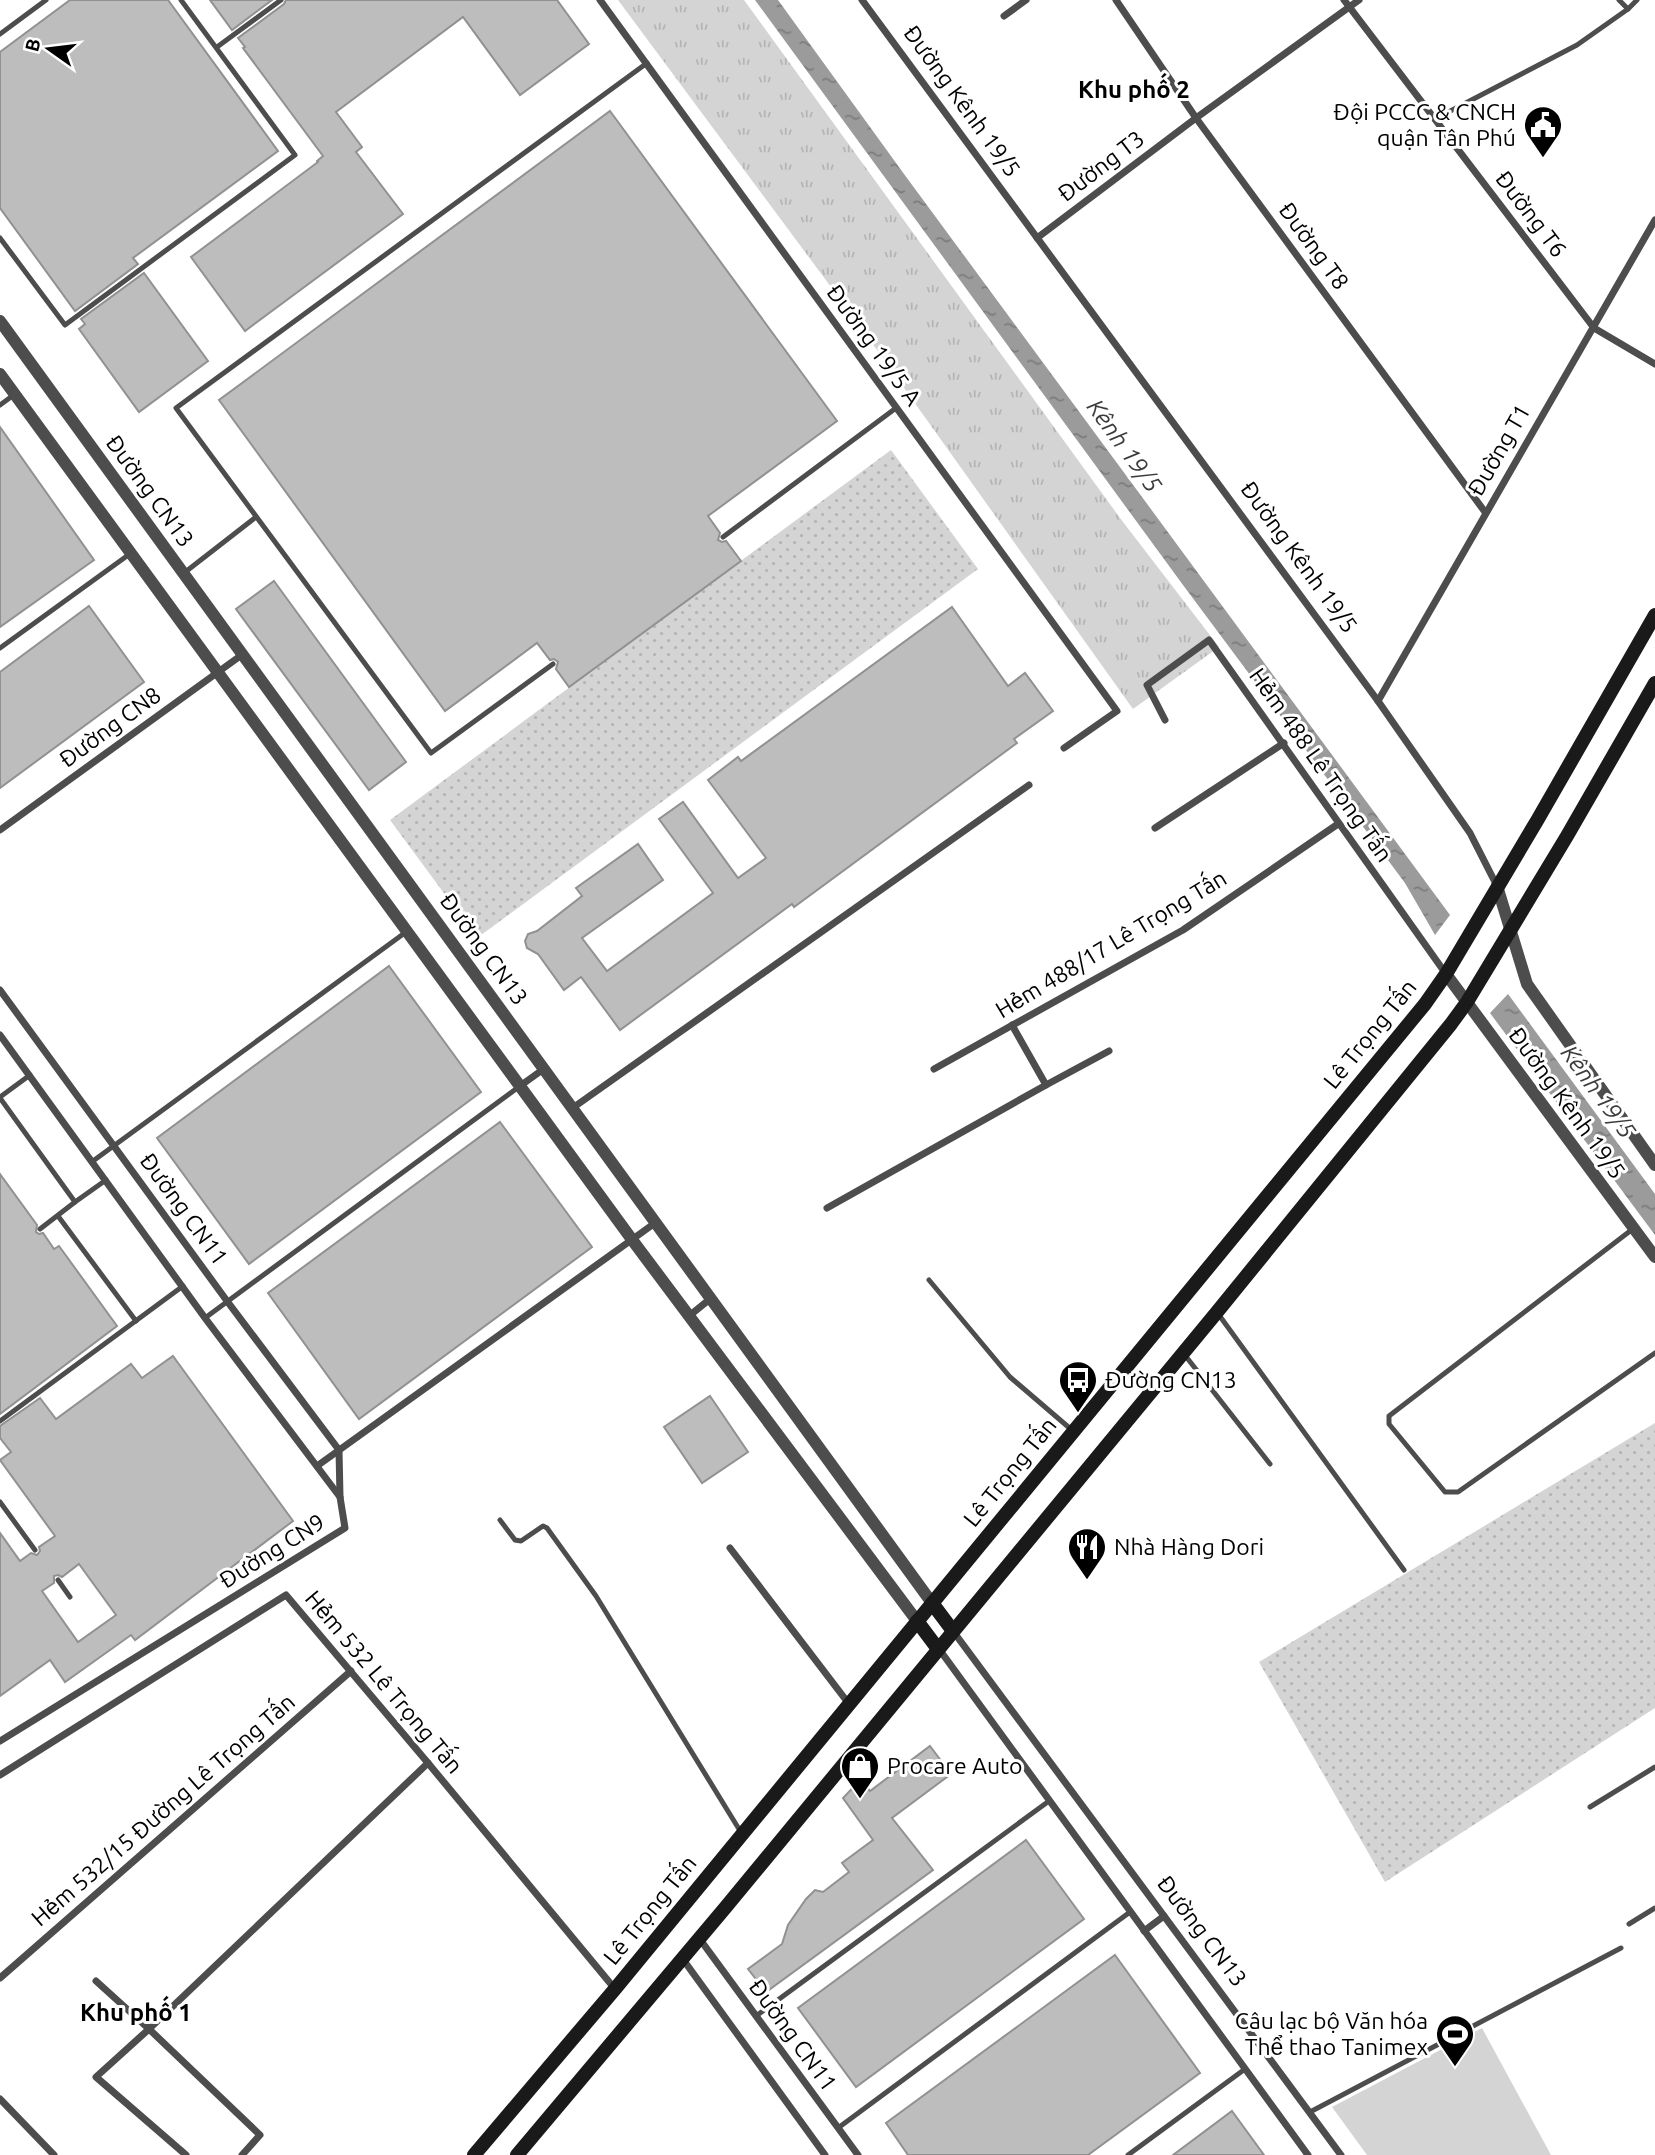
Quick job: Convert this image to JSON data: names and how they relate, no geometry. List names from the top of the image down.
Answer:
{
  "streets": {
    "main road": ["Lê Trọng Tấn"],
    "street": [
      "Đường Kênh 19/5",
      "Đường T3",
      "Đường T6",
      "Đường T8",
      "Đường 19/5 A",
      "Đường T1",
      "Đường CN13",
      "Đường CN8",
      "Hẻm 488 Lê Trọng Tấn",
      "Hẻm 488/17 Lê Trọng Tấn",
      "Đường CN11",
      "Đường CN9",
      "Hẻm 532 Lê Trọng Tấn",
      "Hẻm 532/15 Đường Lê Trọng Tấn"
    ]
  },
  "crossings": [
    ["Đường Kênh 19/5", "Đường T3"],
    ["Đường Kênh 19/5", "Đường T1"],
    ["Đường Kênh 19/5", "Hẻm 488 Lê Trọng Tấn"],
    ["Đường Kênh 19/5", "Lê Trọng Tấn"],
    ["Đường T3", "Đường T6"],
    ["Đường T3", "Đường T8"],
    ["Đường T6", "Đường T1"],
    ["Đường T8", "Đường T1"],
    ["Đường CN13", "Đường CN8"],
    ["Đường CN13", "Lê Trọng Tấn"],
    ["Hẻm 488 Lê Trọng Tấn", "Hẻm 488/17 Lê Trọng Tấn"],
    ["Hẻm 488 Lê Trọng Tấn", "Lê Trọng Tấn"],
    ["Lê Trọng Tấn", "Hẻm 532 Lê Trọng Tấn"],
    ["Đường CN11", "Đường CN9"],
    ["Hẻm 532 Lê Trọng Tấn", "Hẻm 532/15 Đường Lê Trọng Tấn"]
  ],
  "districts": ["Khu phố 2", "Khu phố 1"],
  "water": ["Kênh 19/5"],
  "places": {
    "public building": ["Đội PCCC & CNCH quận Tân Phú"],
    "bus stop": ["Đường CN13"],
    "restaurant": ["Nhà Hàng Dori"],
    "shop": ["Procare Auto"],
    "sports": ["Câu lạc bộ Văn hóa Thể thao Tanimex"]
  },
  "north": "left"
}
